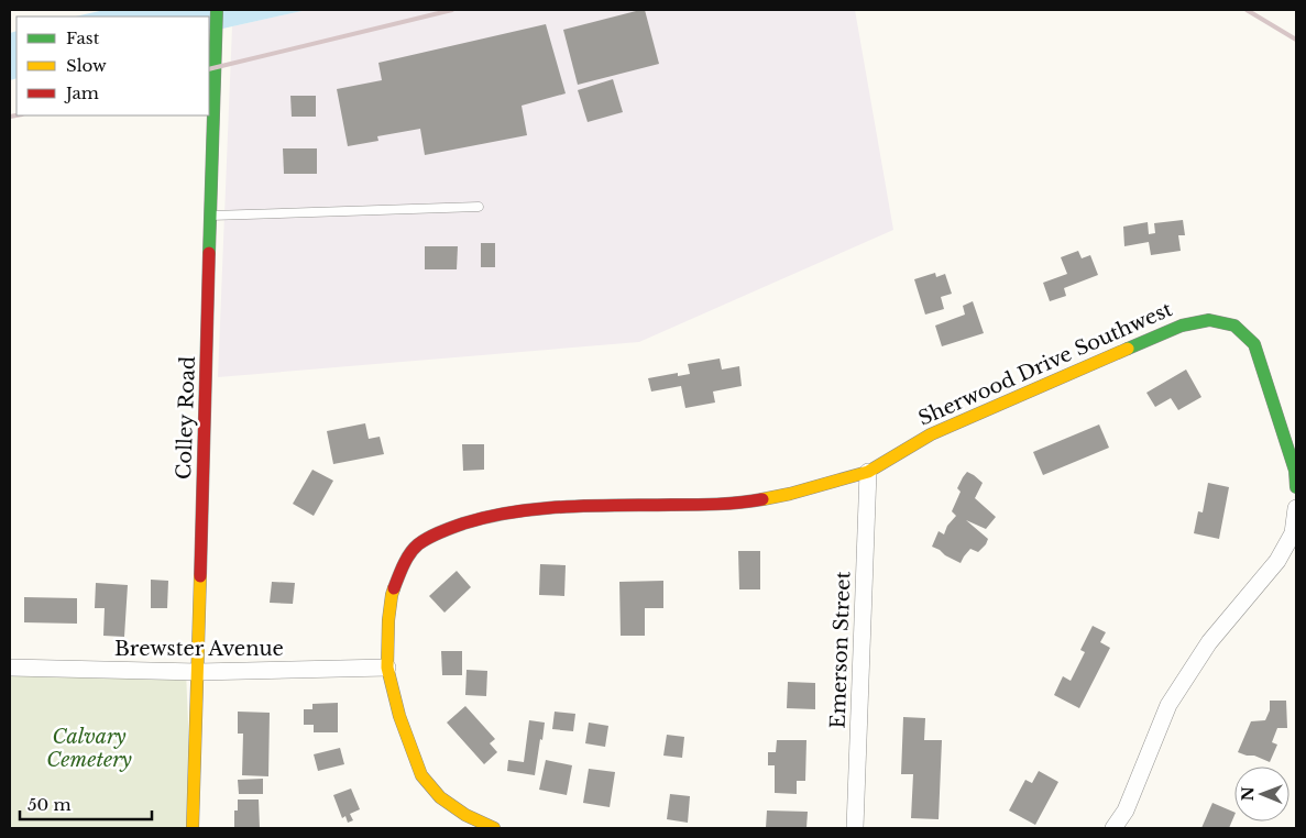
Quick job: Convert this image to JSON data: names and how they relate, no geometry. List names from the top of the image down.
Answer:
{
  "streets": {
    "street": [
      "Sherwood Drive Southwest",
      "Colley Road",
      "Brewster Avenue",
      "Emerson Street"
    ]
  },
  "crossings": [
    ["Sherwood Drive Southwest", "Brewster Avenue"],
    ["Sherwood Drive Southwest", "Emerson Street"],
    ["Colley Road", "Brewster Avenue"]
  ],
  "parks": ["Calvary Cemetery"],
  "legend": ["Fast", "Slow", "Jam"],
  "scale_bar": "50 m",
  "north": "left"
}
